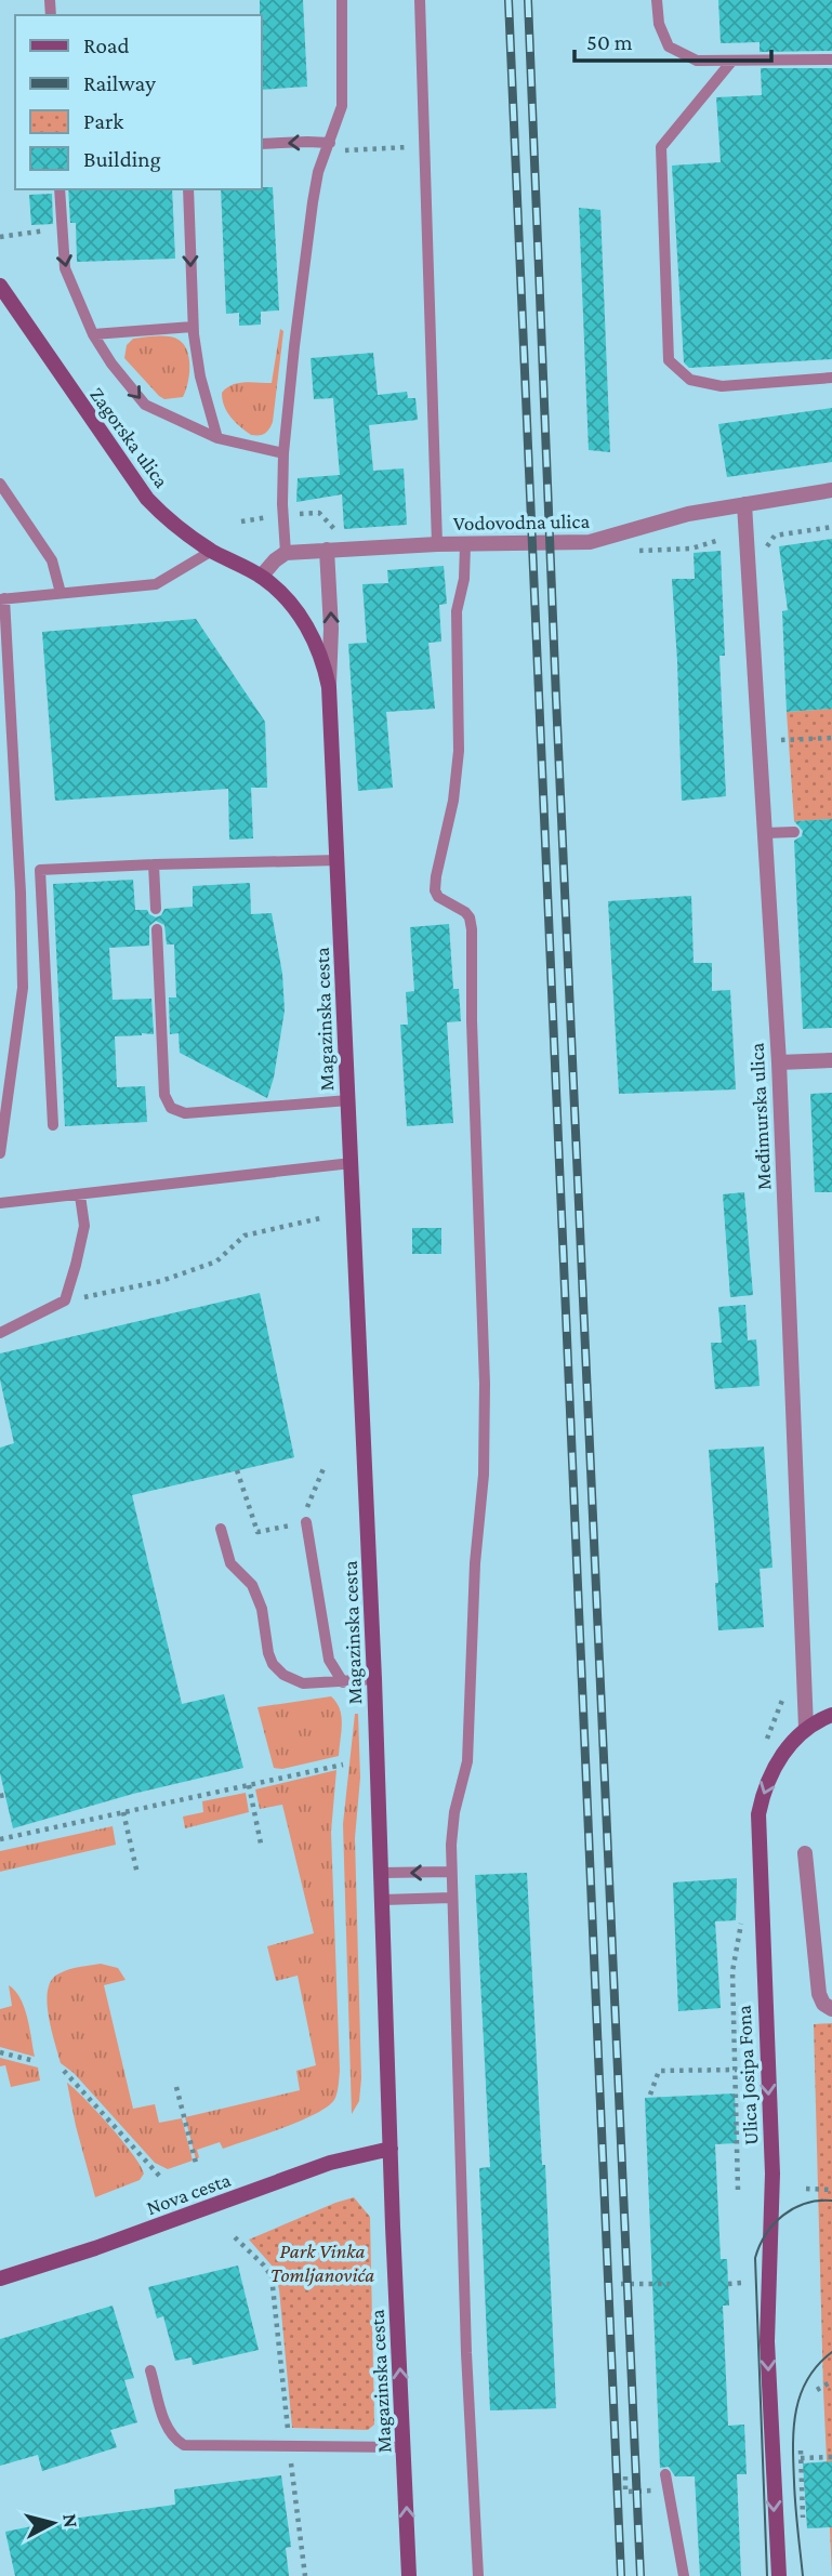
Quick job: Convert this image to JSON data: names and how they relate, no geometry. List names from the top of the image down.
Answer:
{
  "streets": {
    "street": [
      "Zagorska ulica",
      "Vodovodna ulica",
      "Magazinska cesta",
      "Međimurska ulica",
      "Ulica Josipa Fona",
      "Nova cesta"
    ]
  },
  "crossings": [
    ["Zagorska ulica", "Magazinska cesta"],
    ["Vodovodna ulica", "Magazinska cesta"],
    ["Vodovodna ulica", "Međimurska ulica"],
    ["Magazinska cesta", "Nova cesta"],
    ["Međimurska ulica", "Ulica Josipa Fona"]
  ],
  "one_way": ["Ulica Josipa Fona"],
  "parks": ["Park Vinka Tomljanovića"],
  "legend": [
    "Road",
    "Railway",
    "Park",
    "Building"
  ],
  "scale_bar": "50 m",
  "north": "right"
}
